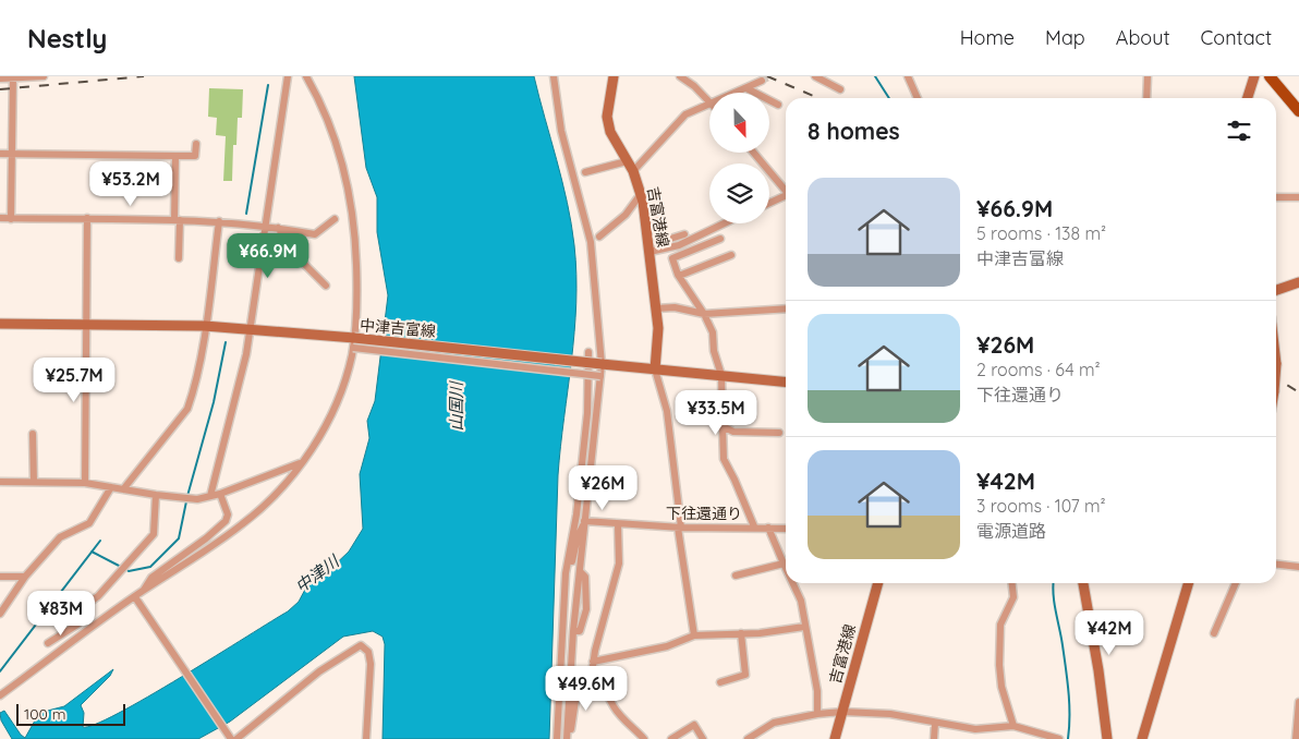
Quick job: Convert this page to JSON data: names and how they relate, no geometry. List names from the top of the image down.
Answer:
{
  "streets": {
    "main road": ["吉富港線", "中津吉富線"],
    "street": ["下往還通り"]
  },
  "crossings": [
    ["吉富港線", "中津吉富線"]
  ],
  "water": ["山国川", "中津川"],
  "scale_bar": "100 m",
  "north": "bottom",
  "page": {
    "header": "Nestly",
    "nav": [
      "Home",
      "Map",
      "About",
      "Contact"
    ],
    "heading": "8 homes",
    "price": [
      "¥53.2M",
      "¥66.9M",
      "¥25.7M",
      "¥33.5M",
      "¥26M",
      "¥83M",
      "¥42M",
      "¥49.6M"
    ],
    "list": [
      {
        "name": "¥66.9M",
        "note": "5 rooms · 138 m² · 中津吉富線"
      },
      {
        "name": "¥26M",
        "note": "2 rooms · 64 m² · 下往還通り"
      },
      {
        "name": "¥42M",
        "note": "3 rooms · 107 m² · 電源道路"
      }
    ],
    "scale": "100 m"
  }
}
